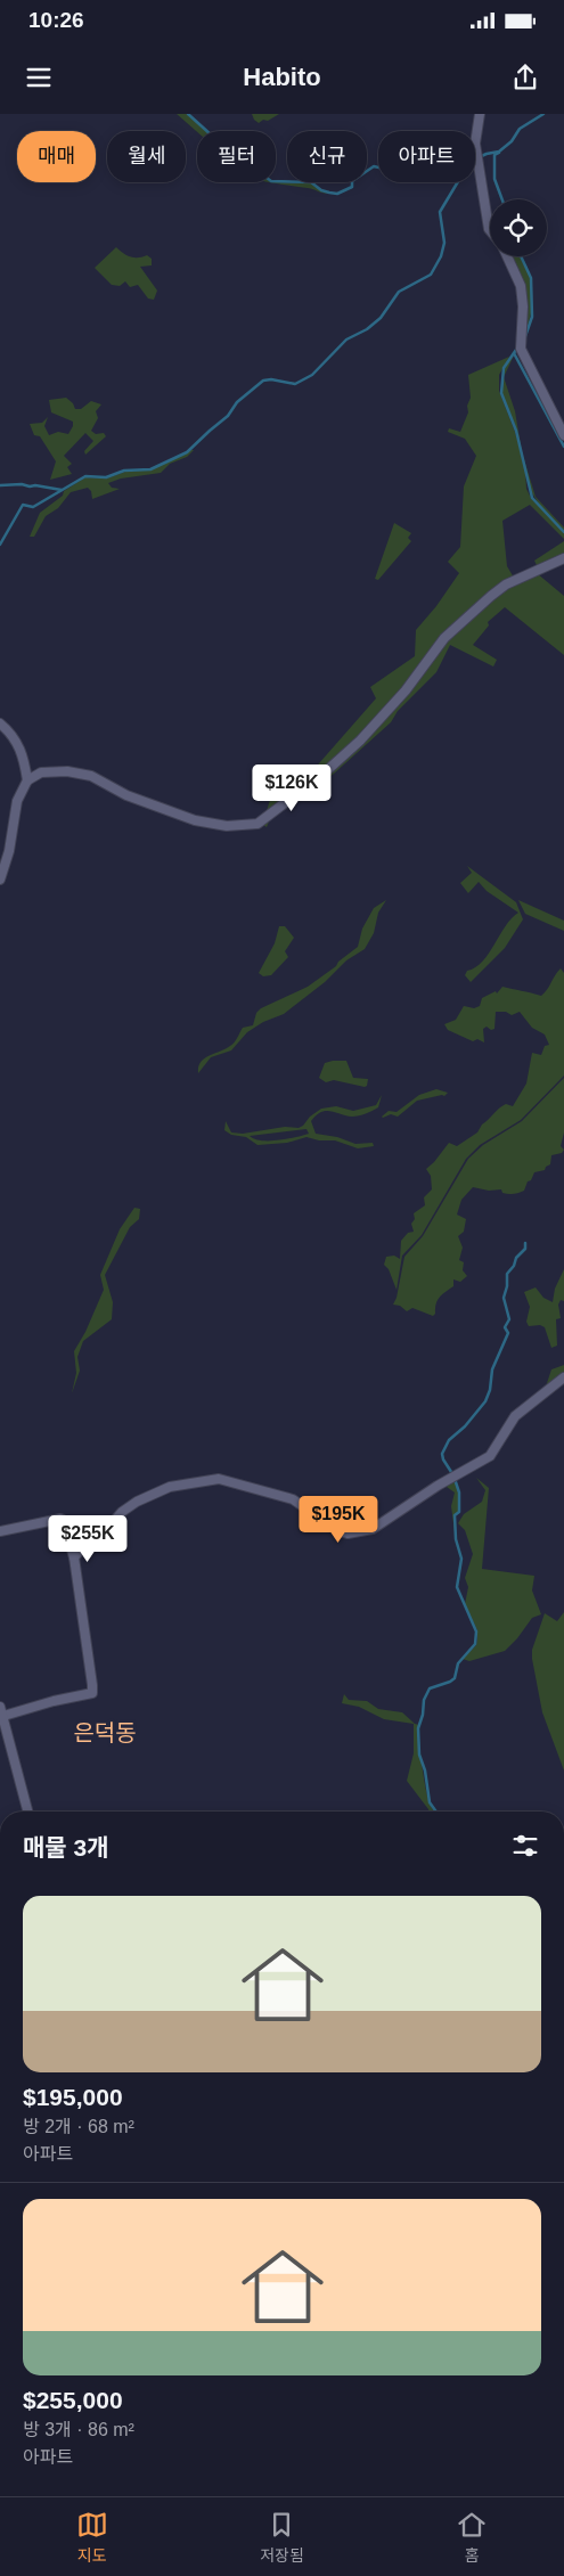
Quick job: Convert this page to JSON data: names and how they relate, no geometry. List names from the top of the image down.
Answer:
{
  "districts": ["은덕동"],
  "page": {
    "status": "10:26",
    "header": "Habito",
    "chip": [
      "매매",
      "월세",
      "필터",
      "신규",
      "아파트"
    ],
    "price": ["$126K", "$195K", "$255K"],
    "heading": "매물 3개",
    "list": [
      {
        "name": "$195,000",
        "note": "방 2개 · 68 m² · 아파트"
      },
      {
        "name": "$255,000",
        "note": "방 3개 · 86 m² · 아파트"
      }
    ],
    "tabs": ["지도", "저장됨", "홈"]
  }
}
